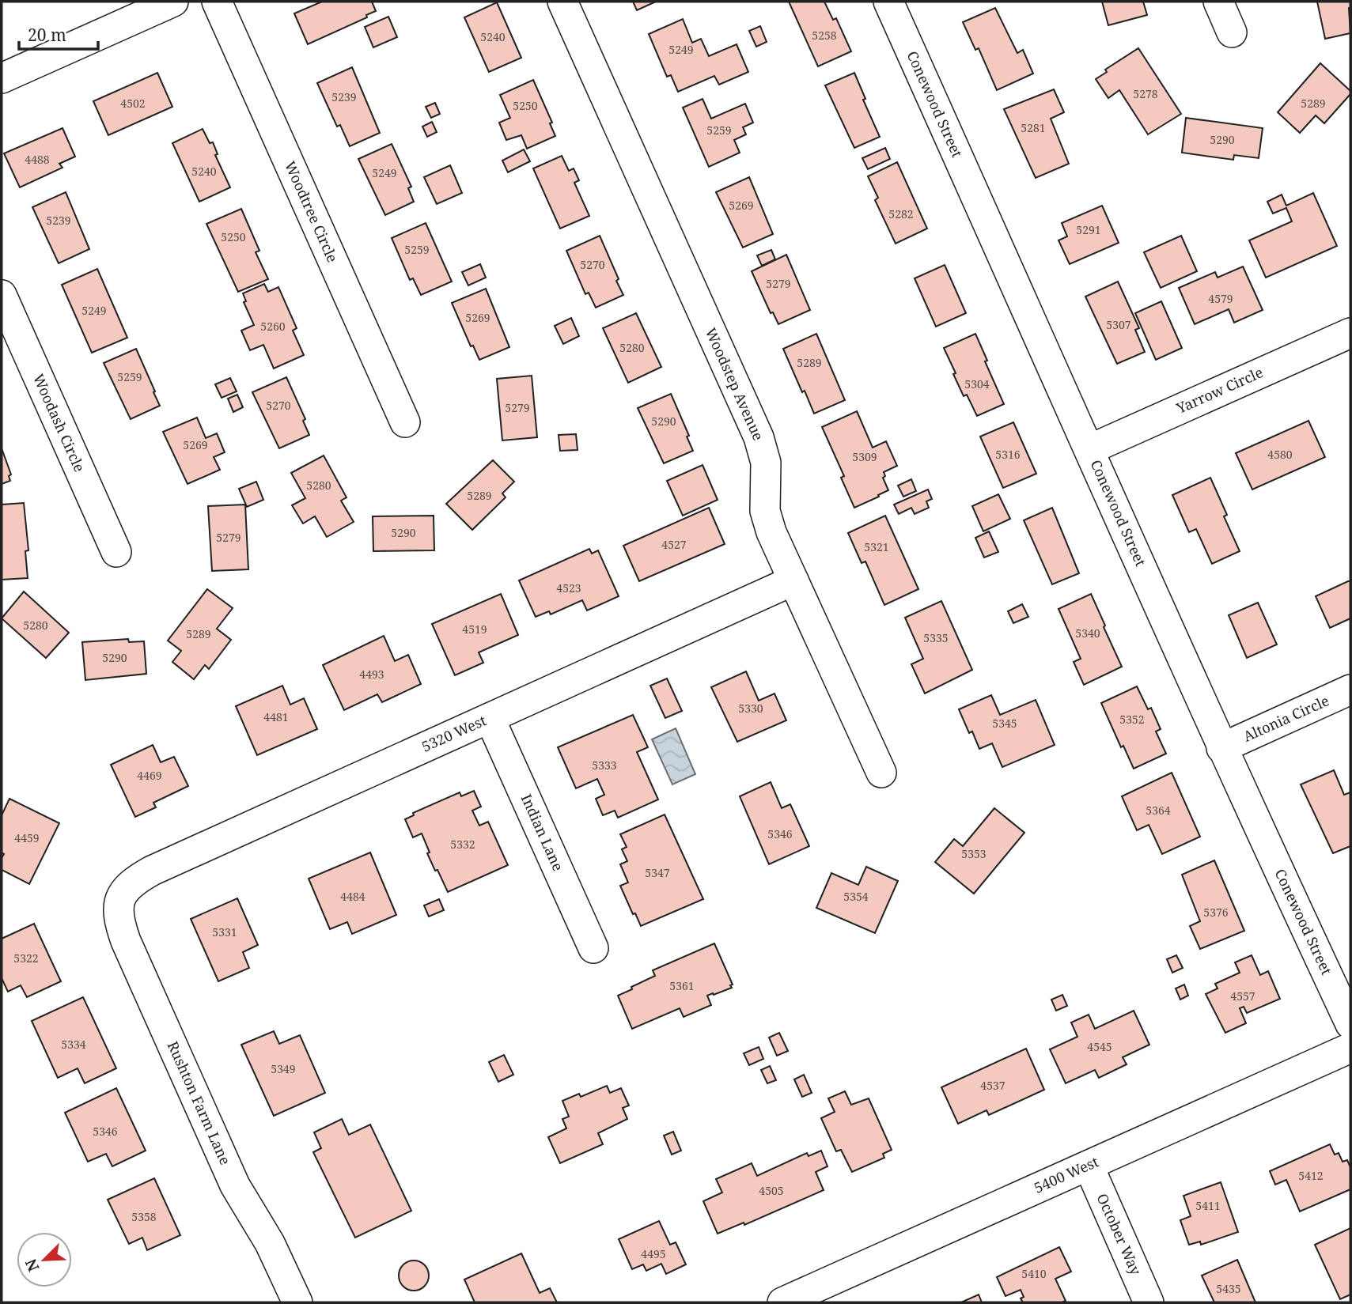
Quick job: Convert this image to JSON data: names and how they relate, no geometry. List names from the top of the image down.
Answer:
{
  "streets": {
    "street": [
      "Conewood Street",
      "Woodtree Circle",
      "Woodstep Avenue",
      "Yarrow Circle",
      "Woodash Circle",
      "Altonia Circle",
      "5320 West",
      "Indian Lane",
      "Rushton Farm Lane",
      "5400 West",
      "October Way"
    ]
  },
  "crossings": [
    ["Conewood Street", "Yarrow Circle"],
    ["Conewood Street", "Altonia Circle"],
    ["Woodstep Avenue", "5320 West"],
    ["5320 West", "Indian Lane"],
    ["5320 West", "Rushton Farm Lane"],
    ["5400 West", "October Way"]
  ],
  "house_numbers": [
    "5258",
    "5240",
    "5249",
    "5278",
    "5239",
    "4502",
    "5289",
    "5250",
    "5281",
    "5259",
    "5290",
    "4488",
    "5240",
    "5249",
    "5269",
    "5282",
    "5239",
    "5291",
    "5250",
    "5259",
    "5270",
    "5279",
    "4579",
    "5249",
    "5269",
    "5307",
    "5260",
    "5280",
    "5289",
    "5259",
    "5304",
    "5270",
    "5279",
    "5290",
    "5269",
    "5316",
    "4580",
    "5309",
    "5280",
    "5289",
    "5290",
    "5279",
    "4527",
    "5321",
    "4523",
    "5280",
    "4519",
    "5340",
    "5289",
    "5335",
    "5290",
    "4493",
    "5330",
    "4481",
    "5352",
    "5345",
    "5333",
    "4469",
    "5364",
    "5346",
    "4459",
    "5332",
    "5353",
    "5347",
    "4484",
    "5354",
    "5376",
    "5331",
    "5322",
    "5361",
    "4557",
    "5334",
    "4545",
    "5349",
    "4537",
    "5346",
    "5412",
    "4505",
    "5411",
    "5358",
    "4495",
    "5410",
    "5435"
  ],
  "scale_bar": "20 m",
  "north": "bottom left"
}
